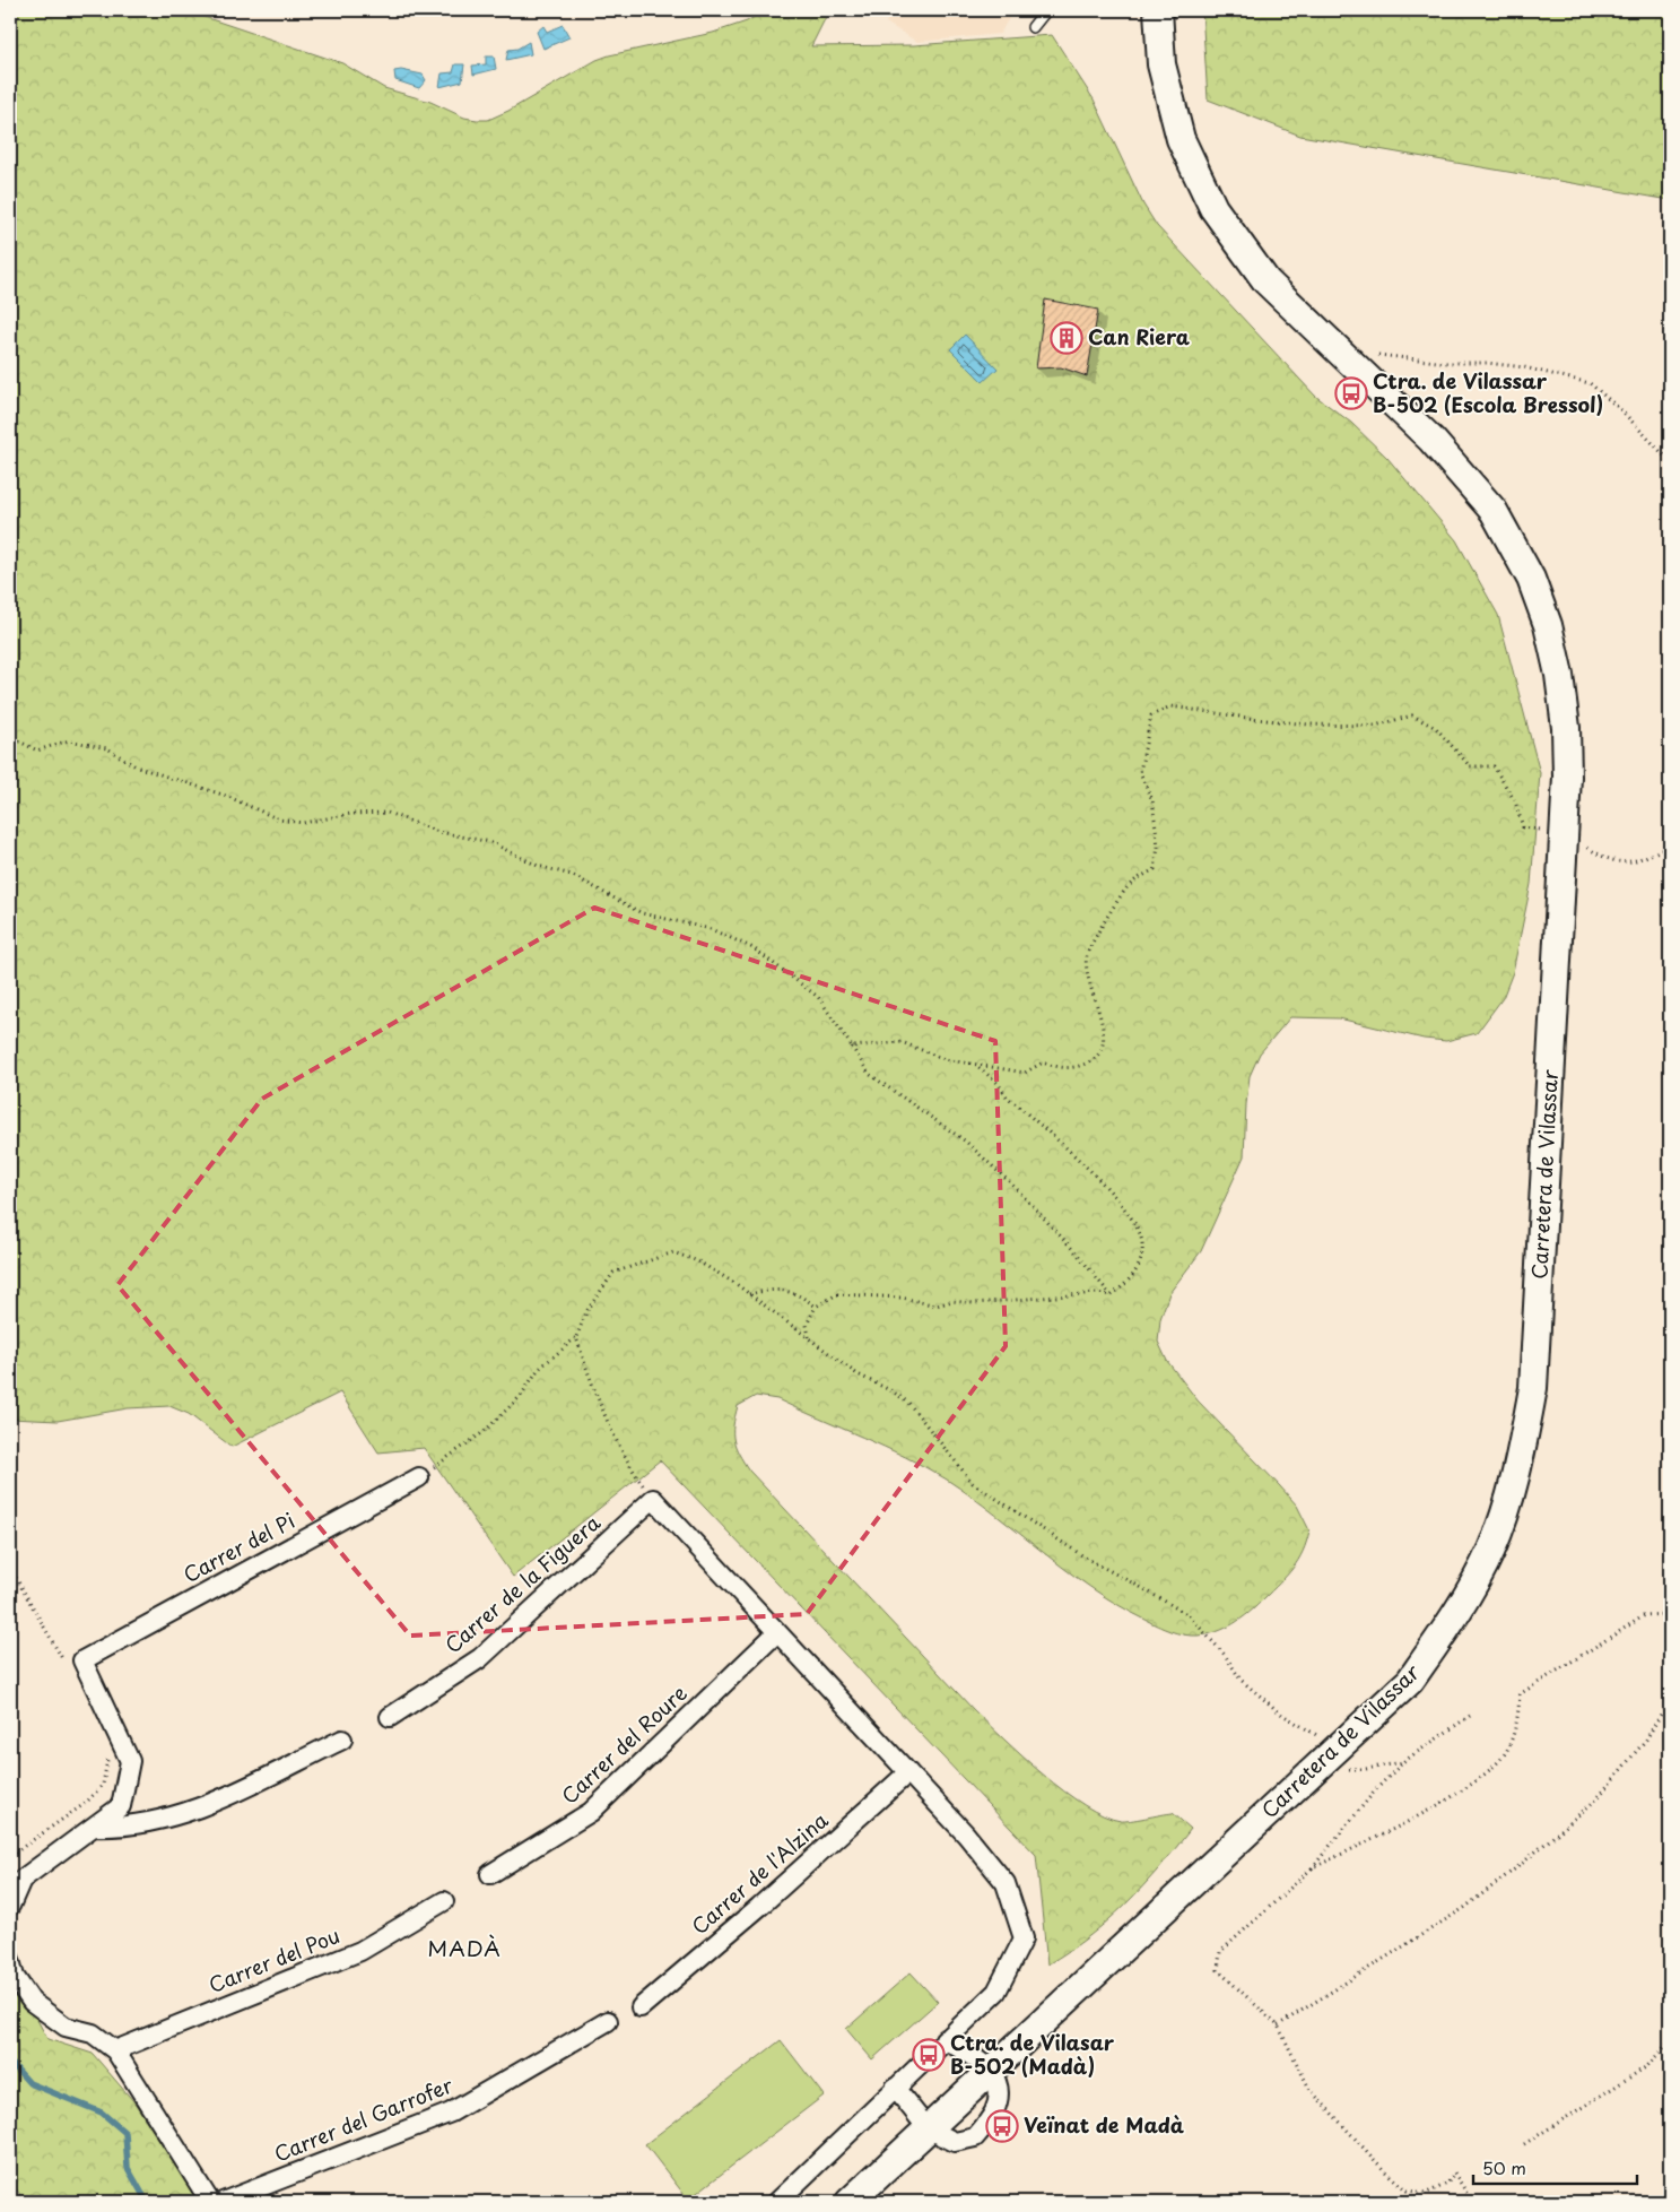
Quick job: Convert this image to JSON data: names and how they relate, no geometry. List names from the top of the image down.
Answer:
{
  "streets": {
    "street": [
      "Carretera de Vilassar",
      "Carrer del Pi",
      "Carrer de la Figuera",
      "Carrer del Roure",
      "Carrer de l'Alzina",
      "Carrer del Pou",
      "Carrer del Garrofer"
    ]
  },
  "districts": ["MADÀ"],
  "places": {
    "building": ["Can Riera"],
    "bus stop": ["Ctra. de Vilassar B-502 (Escola Bressol)", "Ctra. de Vilasar B-502 (Madà)", "Veïnat de Madà"]
  },
  "scale_bar": "50 m"
}
